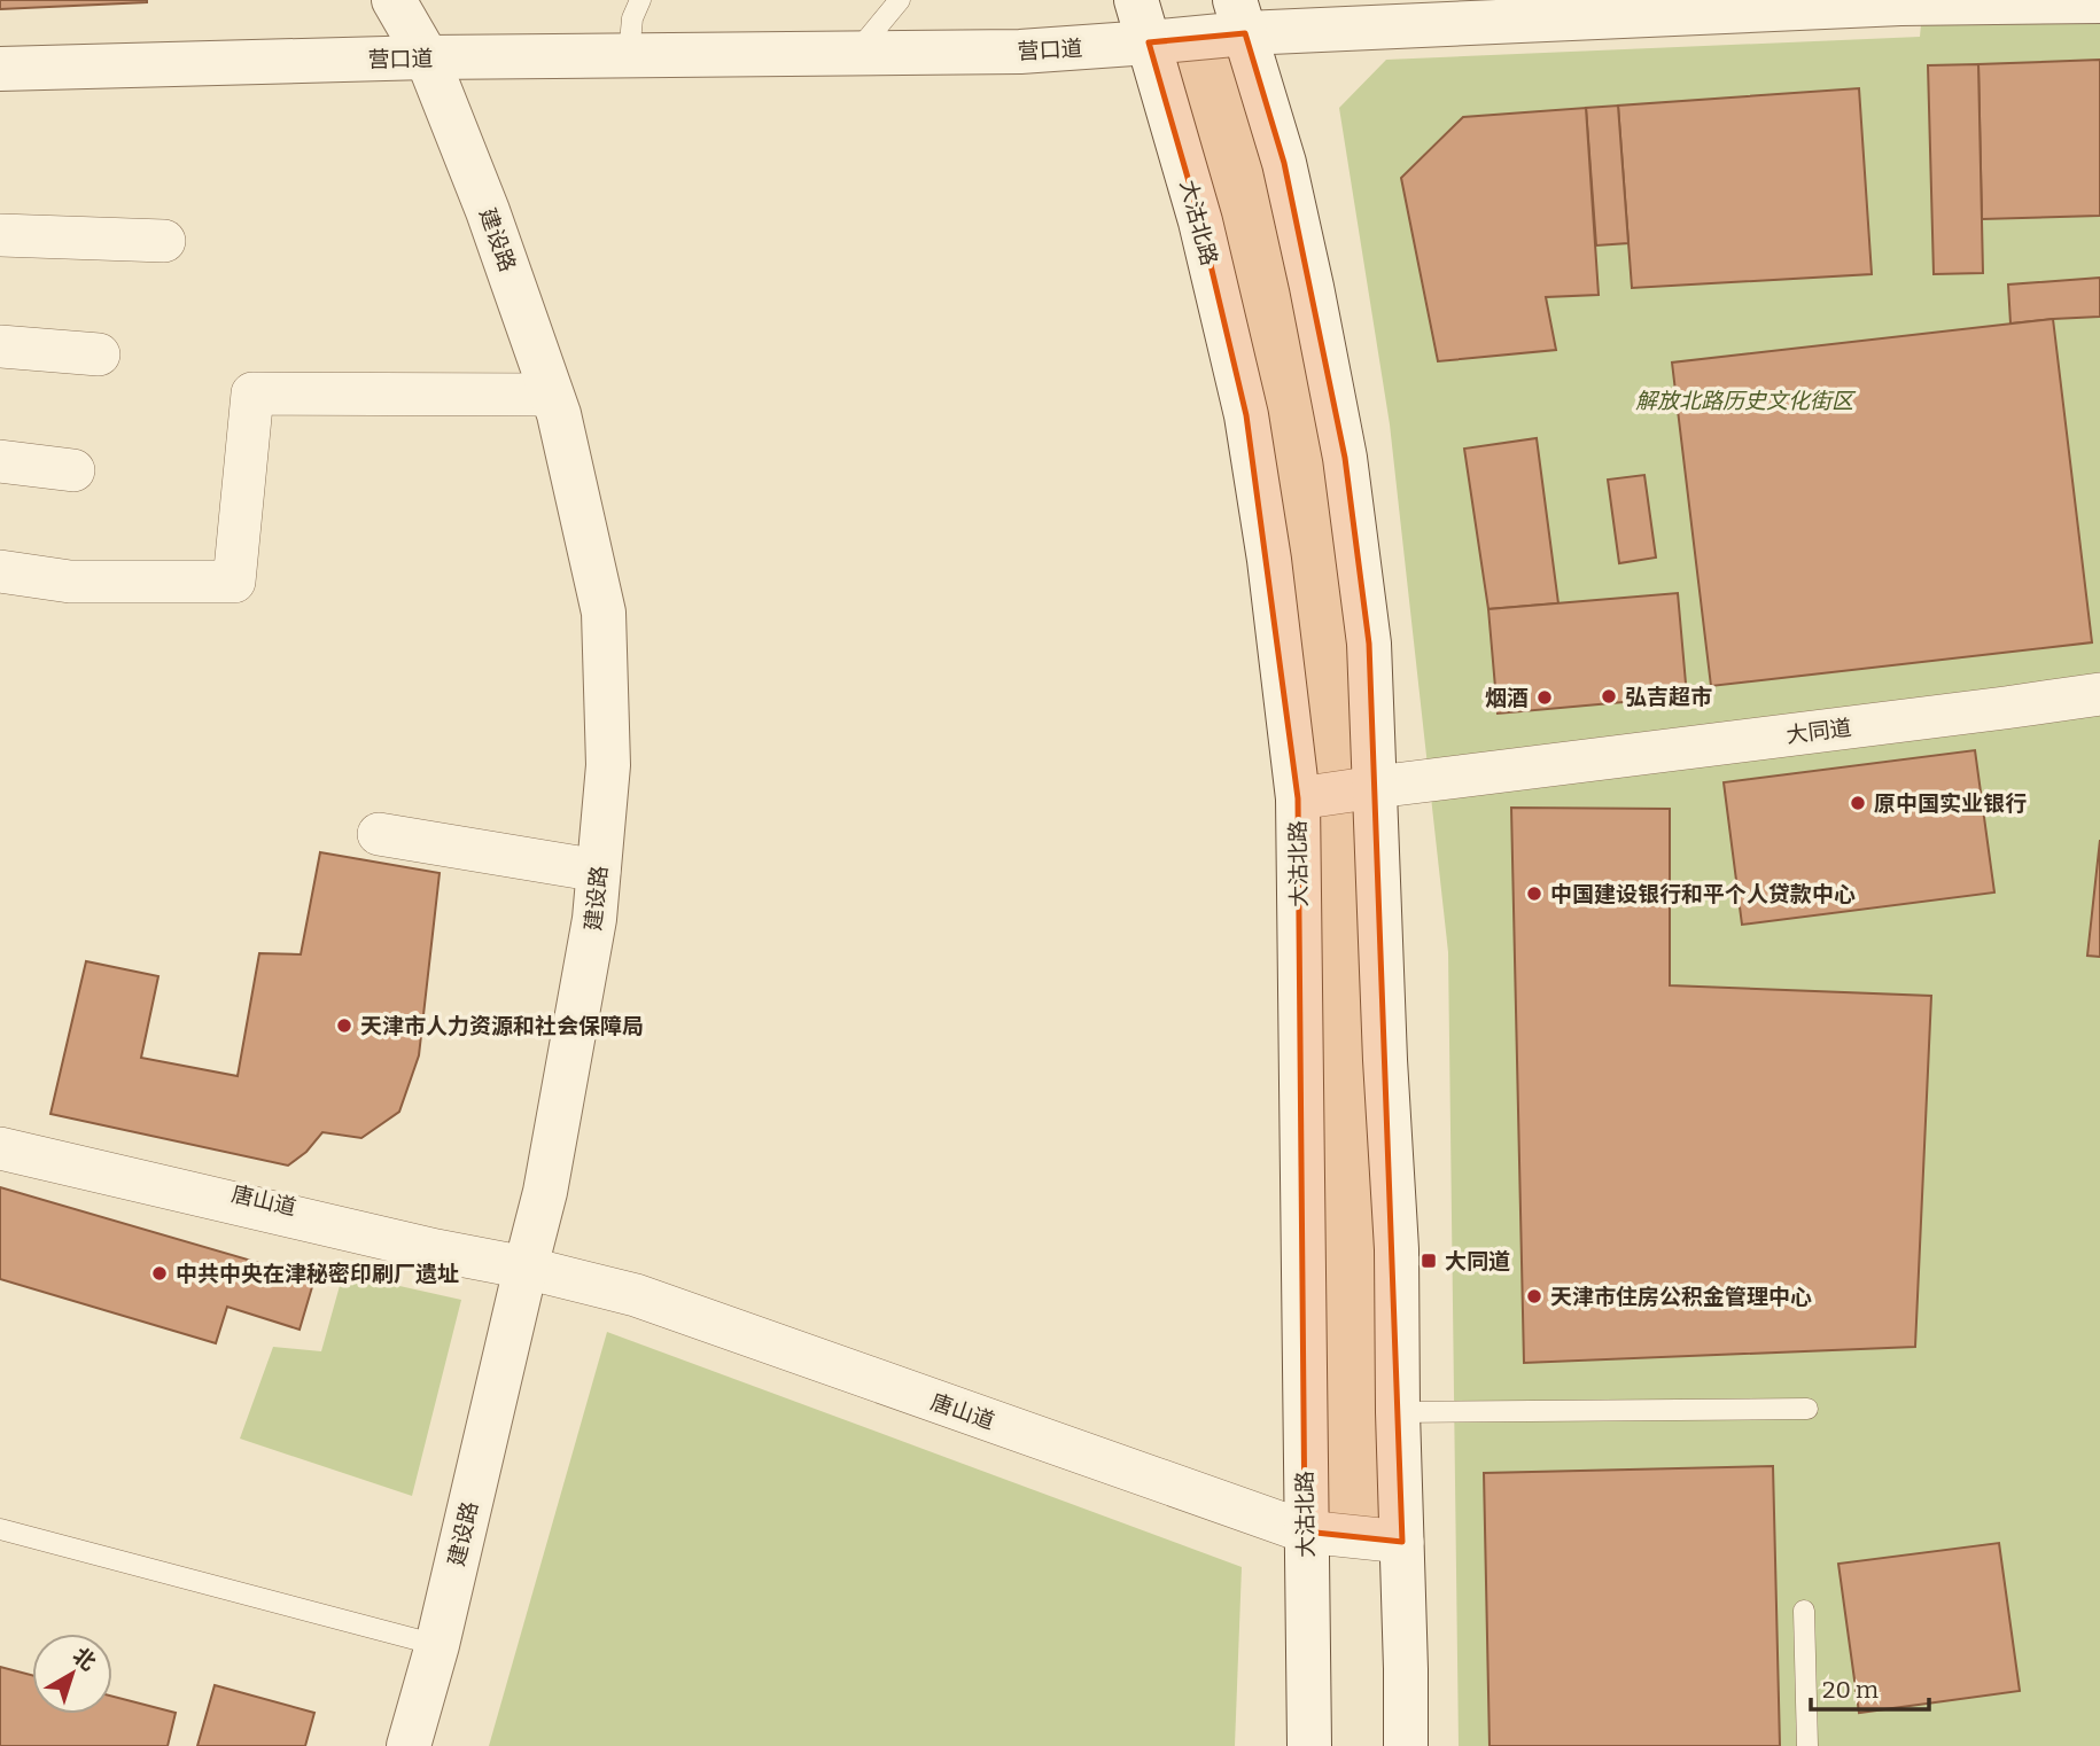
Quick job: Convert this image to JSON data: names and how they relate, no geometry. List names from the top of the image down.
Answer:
{
  "streets": {
    "street": [
      "营口道",
      "大沽北路",
      "建设路",
      "大同道",
      "唐山道"
    ]
  },
  "crossings": [
    ["营口道", "大沽北路"],
    ["营口道", "建设路"],
    ["大沽北路", "大同道"],
    ["大沽北路", "唐山道"],
    ["建设路", "唐山道"]
  ],
  "parks": ["解放北路历史文化街区"],
  "places": {
    "other": [
      "弘吉超市",
      "烟酒",
      "原中国实业银行",
      "中国建设银行和平个人贷款中心",
      "天津市人力资源和社会保障局",
      "中共中央在津秘密印刷厂遗址",
      "天津市住房公积金管理中心"
    ],
    "transit": ["大同道"]
  },
  "scale_bar": "20 m",
  "north": "top right"
}
